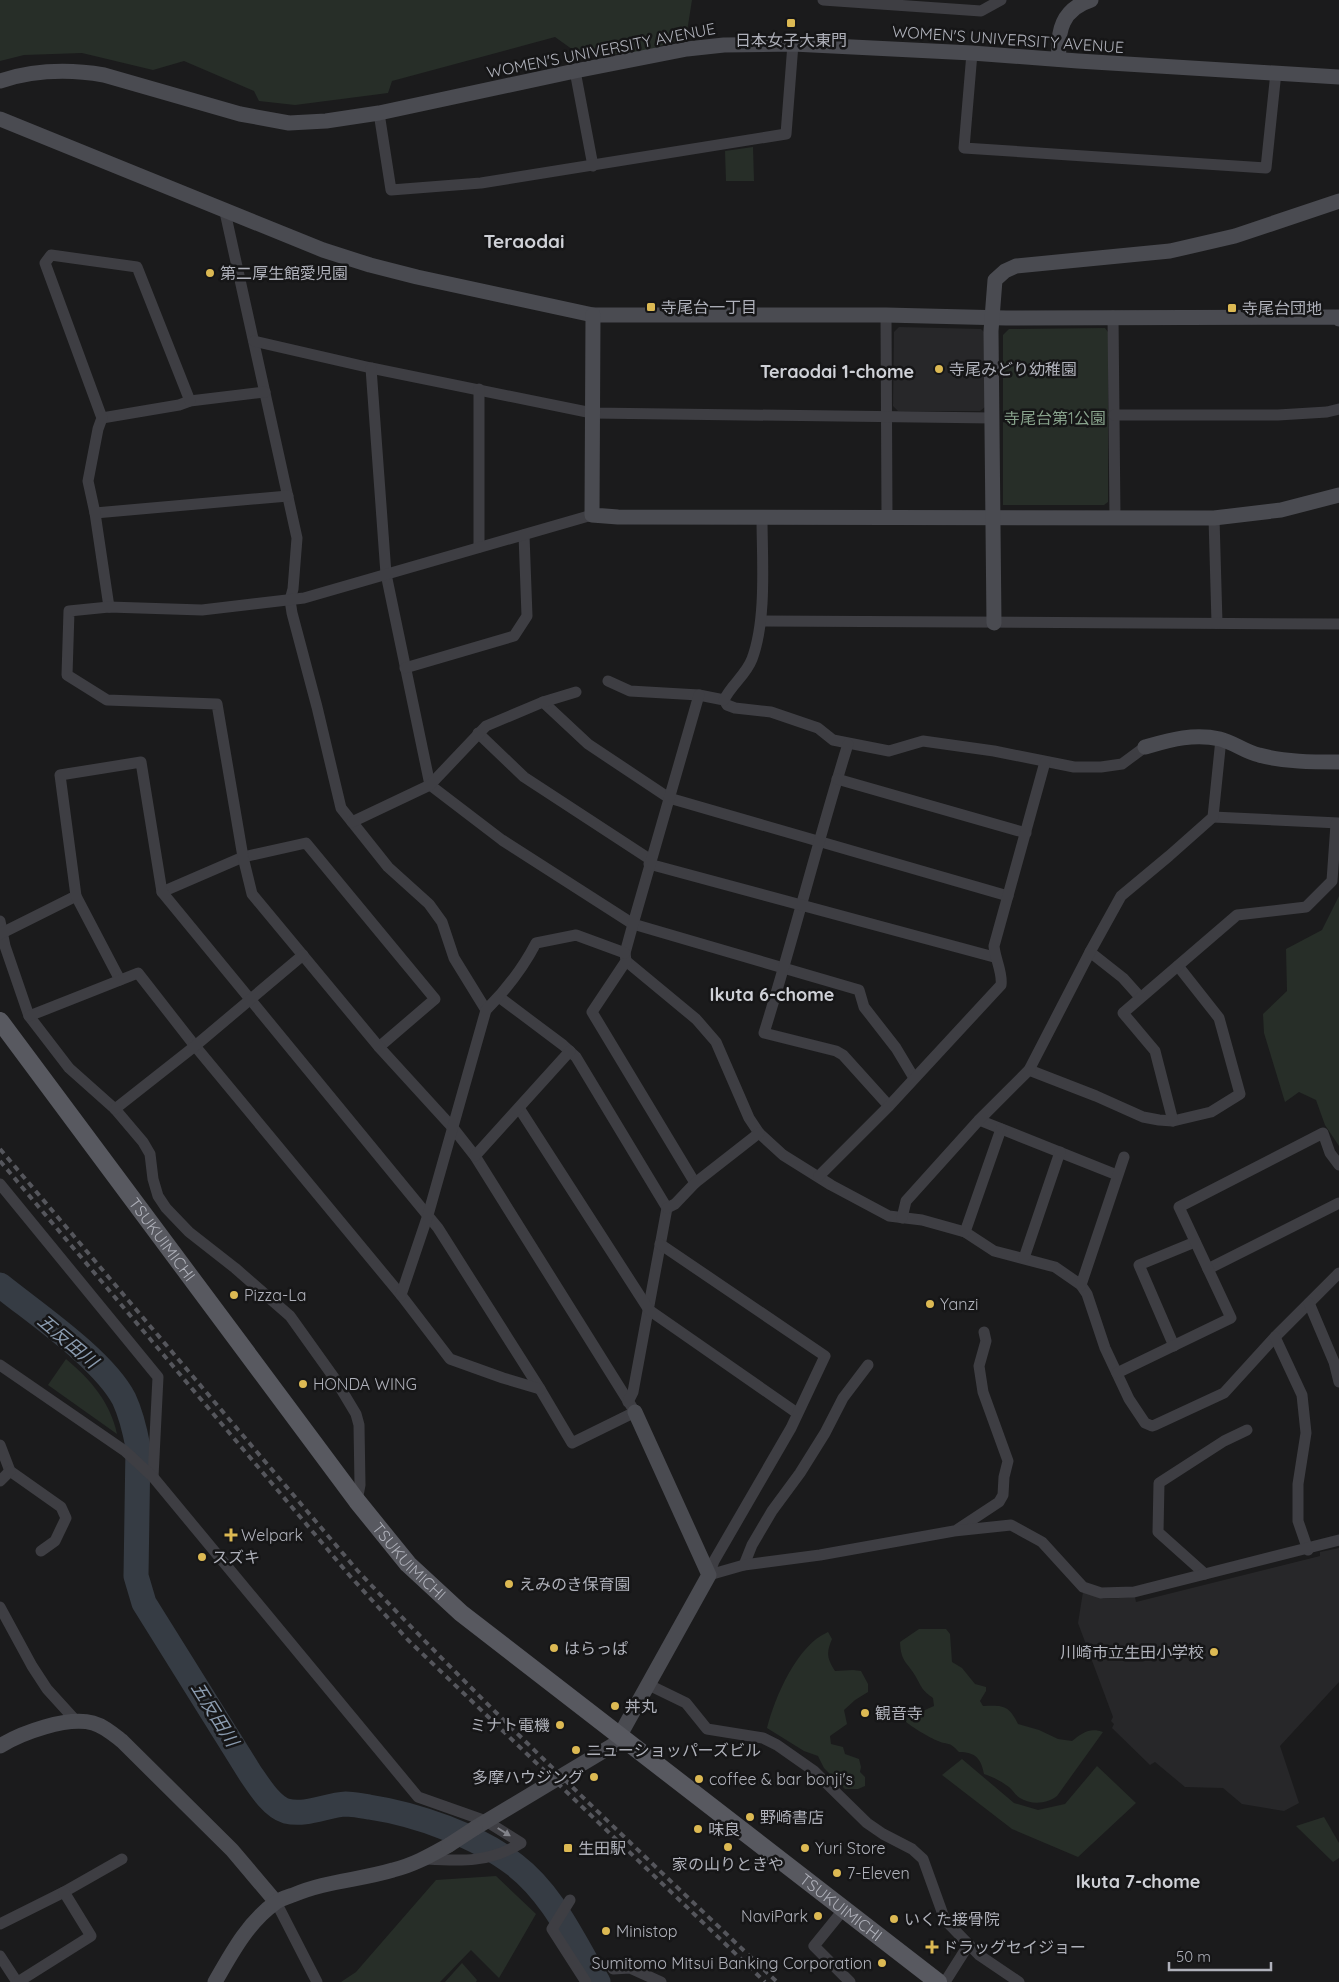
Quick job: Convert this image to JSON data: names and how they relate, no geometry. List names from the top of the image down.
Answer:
{
  "streets": {
    "main road": ["TSUKUIMICHI"],
    "street": ["WOMEN'S UNIVERSITY AVENUE"]
  },
  "districts": [
    "Teraodai",
    "Teraodai 1-chome",
    "Ikuta 6-chome",
    "Ikuta 7-chome"
  ],
  "water": ["五反田川"],
  "parks": ["寺尾台第1公園"],
  "places": {
    "transit": [
      "日本女子大東門",
      "寺尾台一丁目",
      "寺尾台団地",
      "生田駅"
    ],
    "other": [
      "第二厚生館愛児園",
      "寺尾みどり幼稚園",
      "Pizza-La",
      "Yanzi",
      "HONDA WING",
      "スズキ",
      "えみのき保育園",
      "はらっぱ",
      "川崎市立生田小学校",
      "丼丸",
      "観音寺",
      "ミナト電機",
      "ニューショッパーズビル",
      "多摩ハウジング",
      "coffee & bar bonji's",
      "野崎書店",
      "味良",
      "家の山りときや",
      "Yuri Store",
      "7-Eleven",
      "NaviPark",
      "いくた接骨院",
      "Ministop",
      "Sumitomo Mitsui Banking Corporation"
    ],
    "health": ["Welpark", "ドラッグセイジョー"]
  },
  "scale_bar": "50 m"
}
